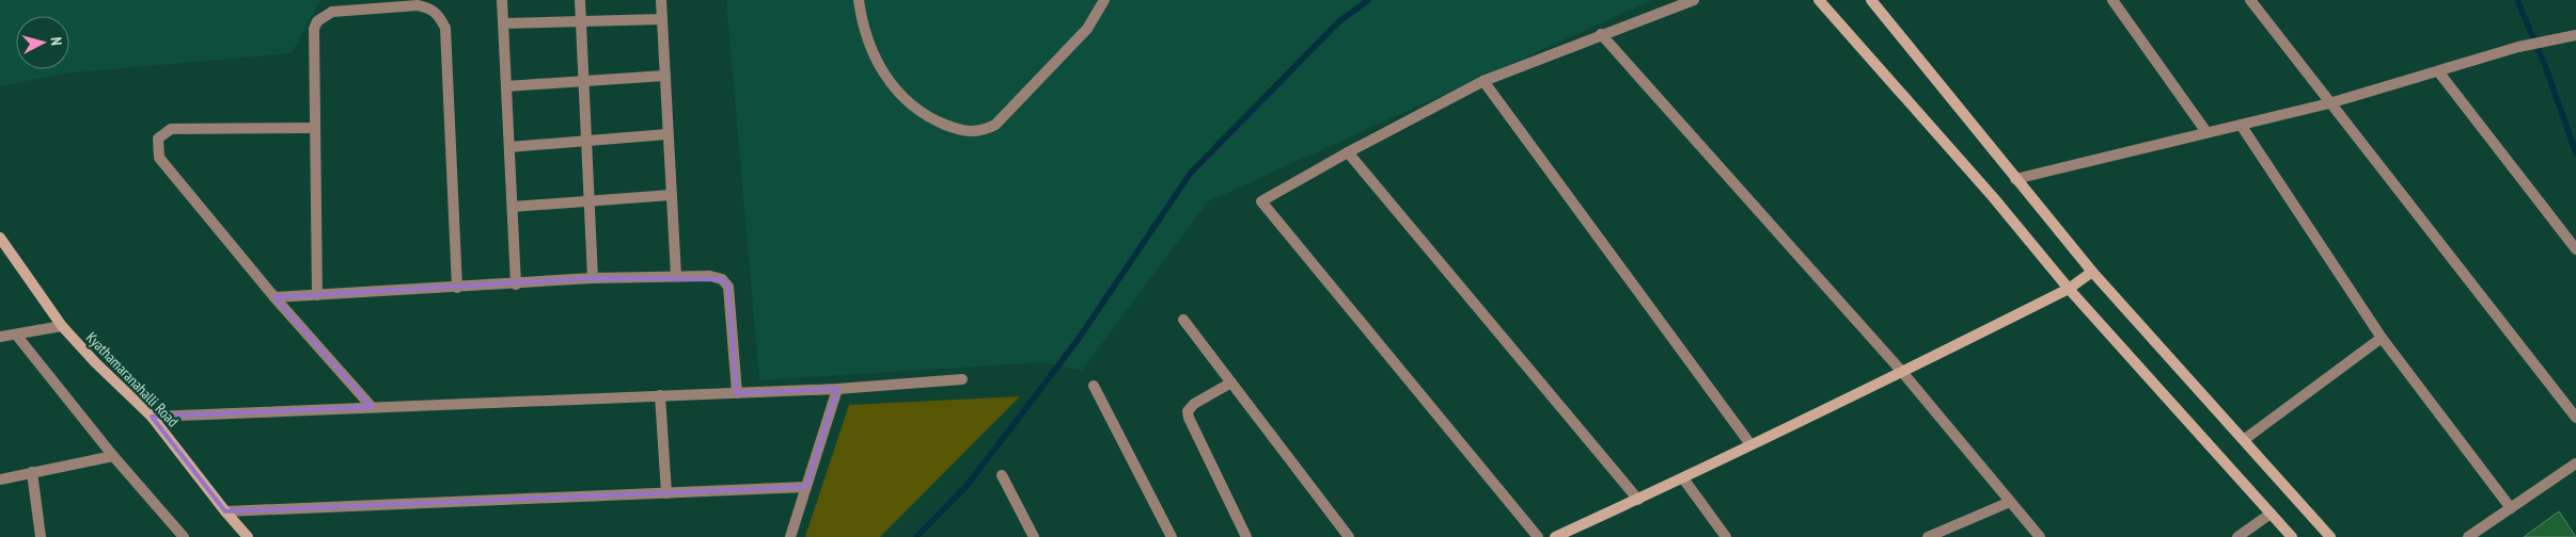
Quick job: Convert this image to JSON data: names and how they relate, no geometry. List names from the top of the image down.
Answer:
{
  "streets": {
    "main road": ["Kyathamaranahalli Road"]
  },
  "north": "right"
}
